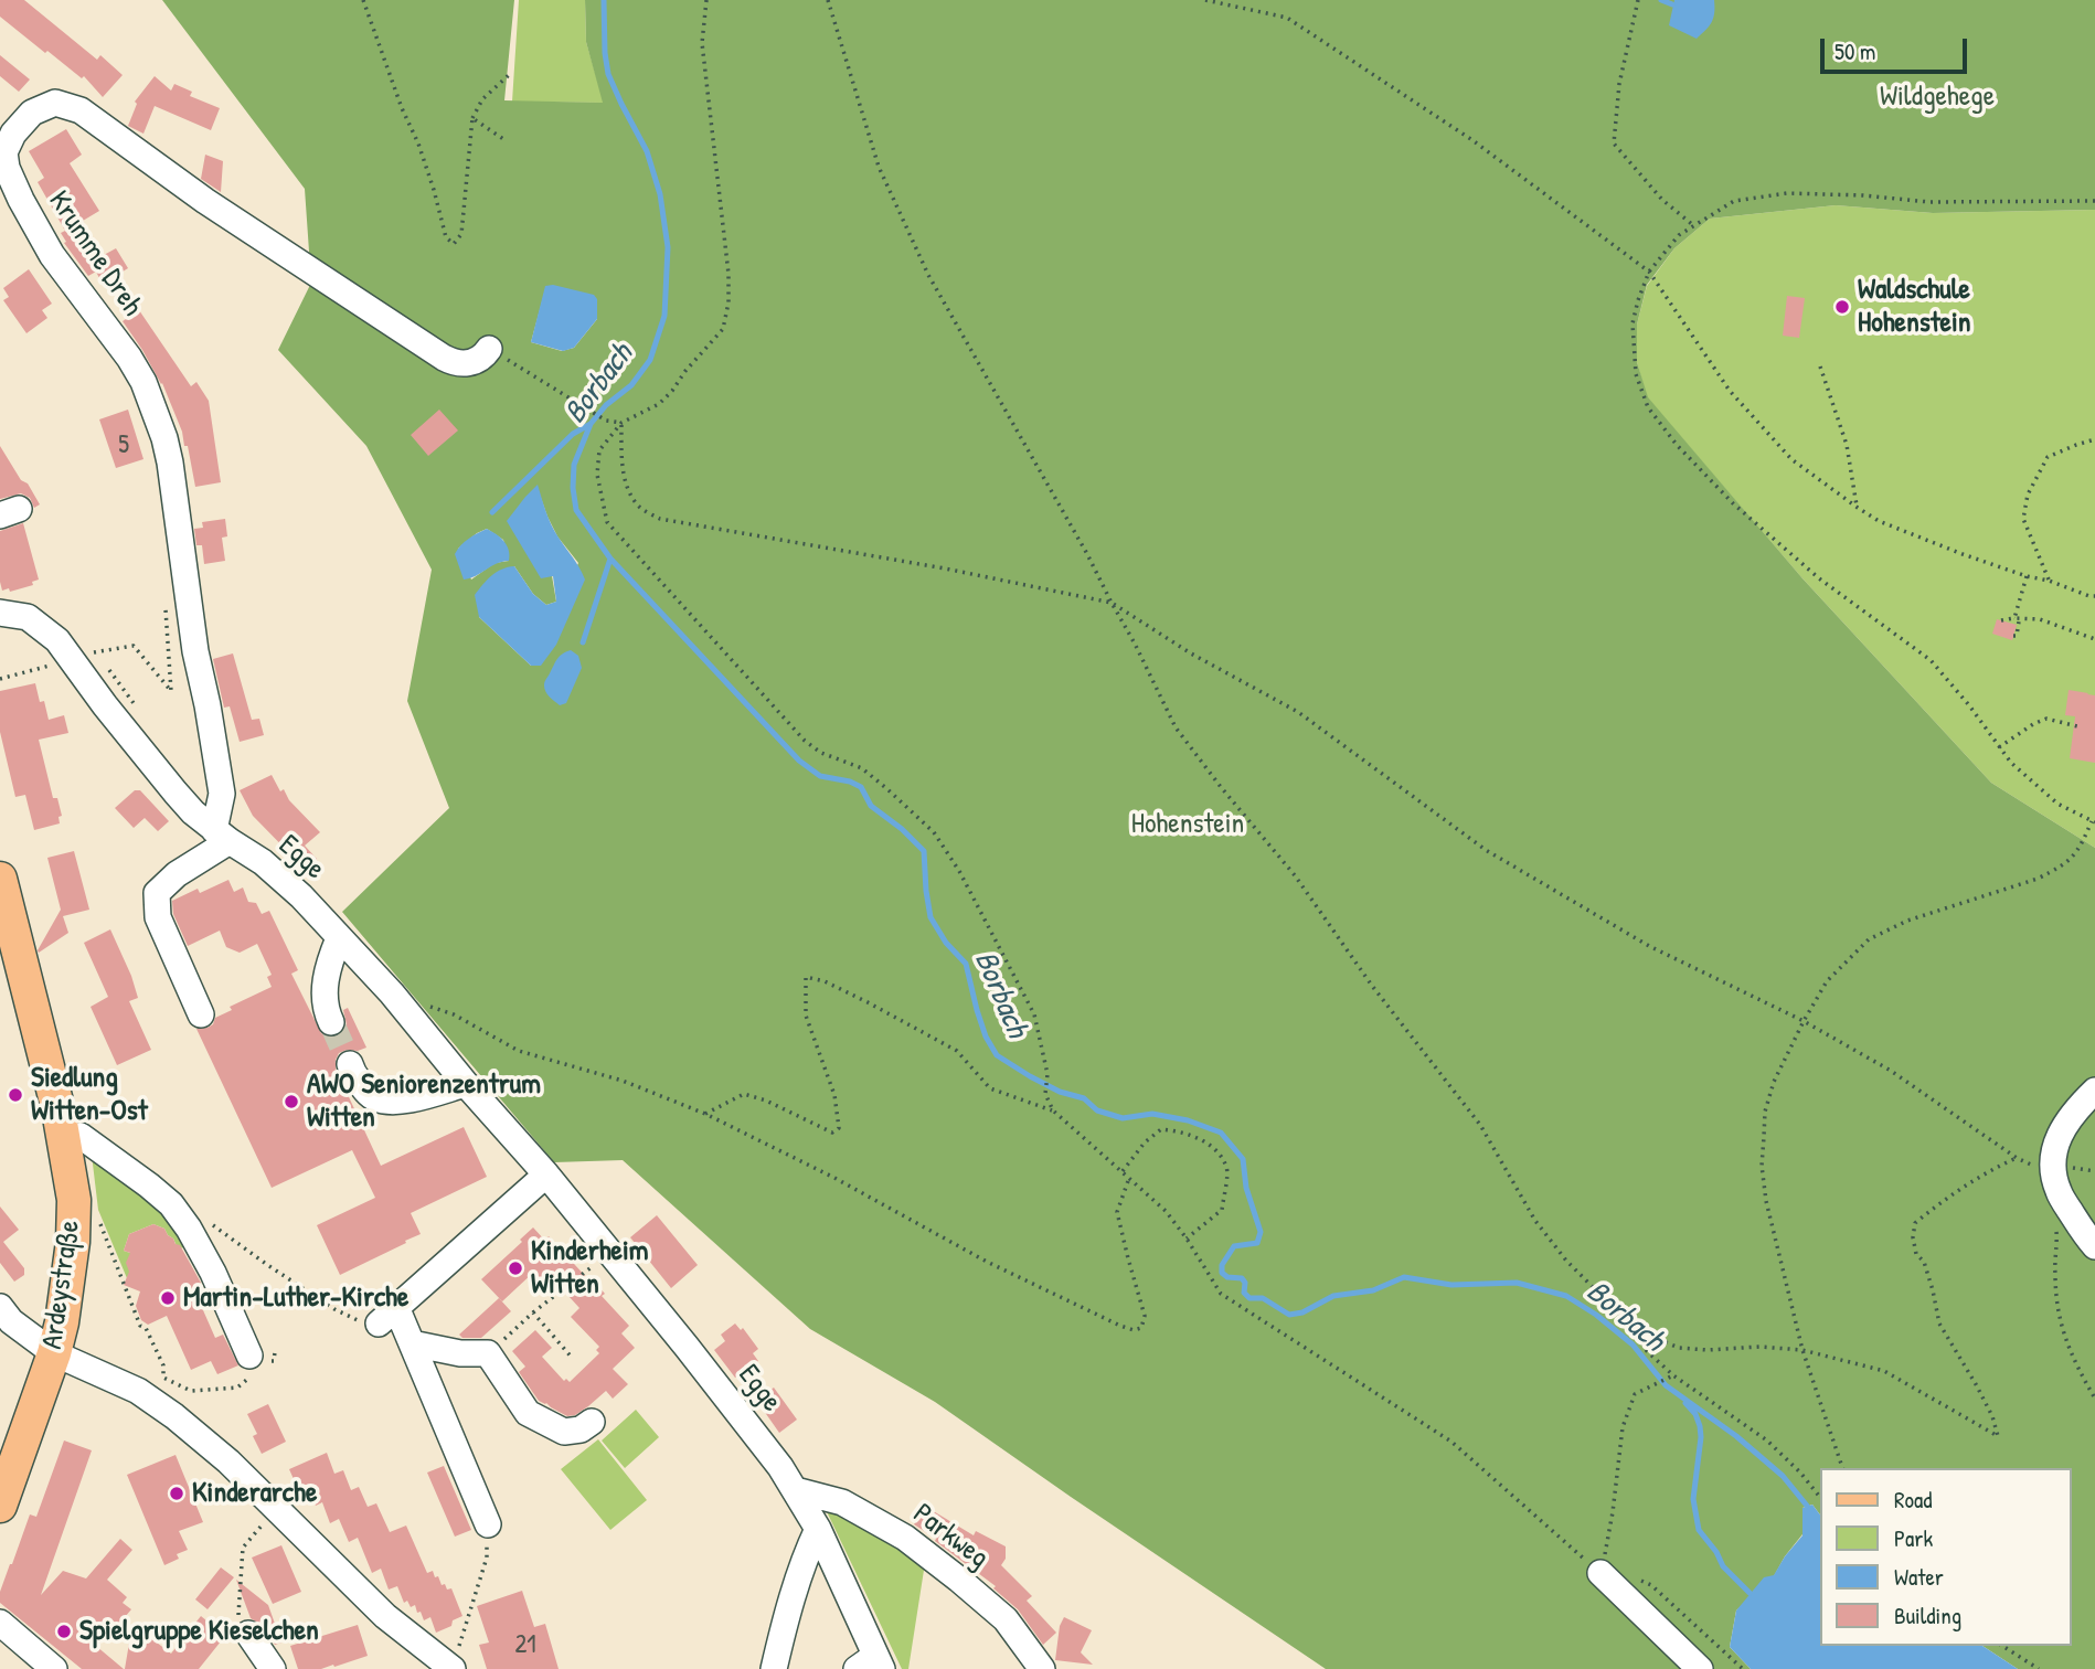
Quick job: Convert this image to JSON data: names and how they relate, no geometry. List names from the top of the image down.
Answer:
{
  "streets": {
    "main road": ["Ardeystraße"],
    "street": ["Krumme Dreh", "Egge", "Parkweg"]
  },
  "crossings": [
    ["Krumme Dreh", "Egge"],
    ["Egge", "Parkweg"]
  ],
  "water": ["Borbach"],
  "parks": ["Wildgehege", "Hohenstein"],
  "places": [
    "Waldschule Hohenstein",
    "Siedlung Witten-Ost",
    "AWO Seniorenzentrum Witten",
    "Kinderheim Witten",
    "Martin-Luther-Kirche",
    "Kinderarche",
    "Spielgruppe Kieselchen"
  ],
  "house_numbers": ["5", "21"],
  "legend": [
    "Road",
    "Park",
    "Water",
    "Building"
  ],
  "scale_bar": "50 m"
}
